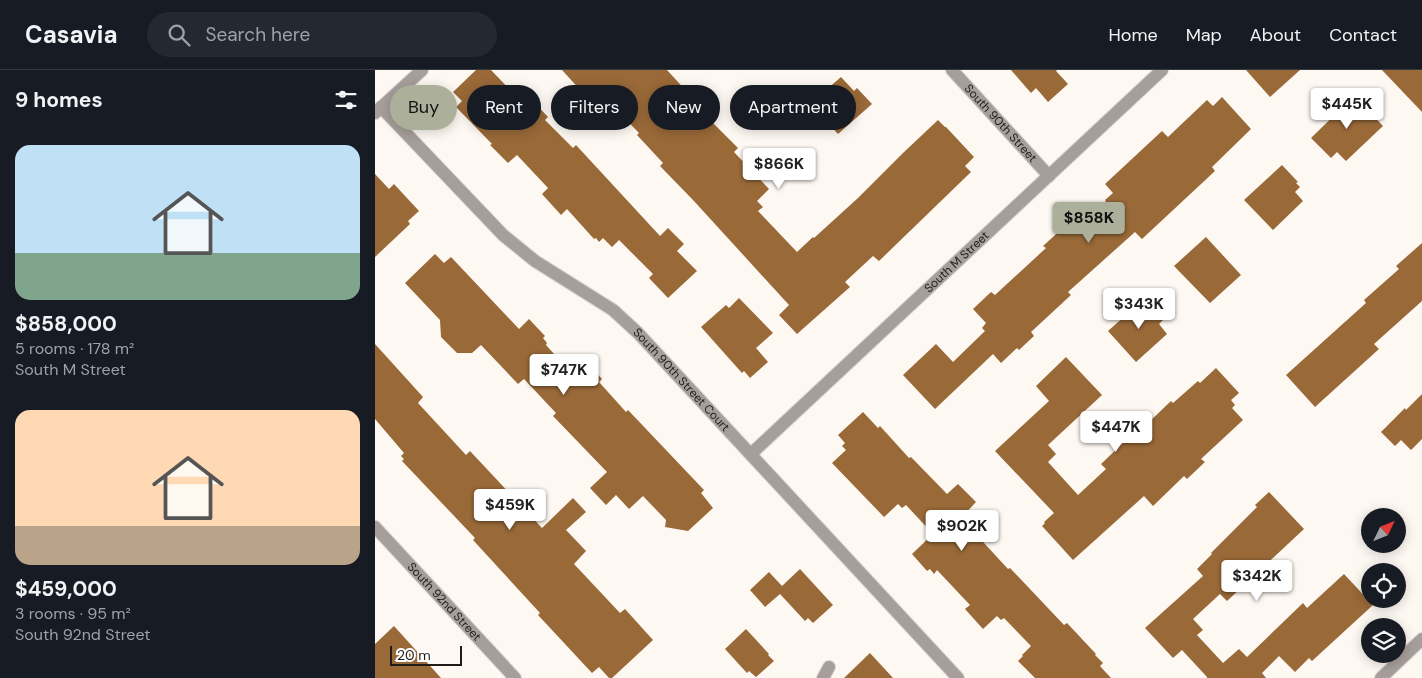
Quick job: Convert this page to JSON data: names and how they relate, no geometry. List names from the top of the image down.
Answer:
{
  "streets": {
    "street": [
      "South 90th Street",
      "South M Street",
      "South 90th Street Court",
      "South 92nd Street"
    ]
  },
  "crossings": [
    ["South 90th Street", "South M Street"],
    ["South M Street", "South 90th Street Court"]
  ],
  "scale_bar": "20 m",
  "north": "top right",
  "page": {
    "header": "Casavia",
    "search": "Search here",
    "nav": [
      "Home",
      "Map",
      "About",
      "Contact"
    ],
    "heading": "9 homes",
    "chip": [
      "Buy",
      "Rent",
      "Filters",
      "New",
      "Apartment"
    ],
    "price": [
      "$445K",
      "$866K",
      "$858K",
      "$343K",
      "$747K",
      "$447K",
      "$459K",
      "$902K",
      "$342K"
    ],
    "list": [
      {
        "name": "$858,000",
        "note": "5 rooms · 178 m² · South M Street"
      },
      {
        "name": "$459,000",
        "note": "3 rooms · 95 m² · South 92nd Street"
      }
    ],
    "scale": "20 m"
  }
}
